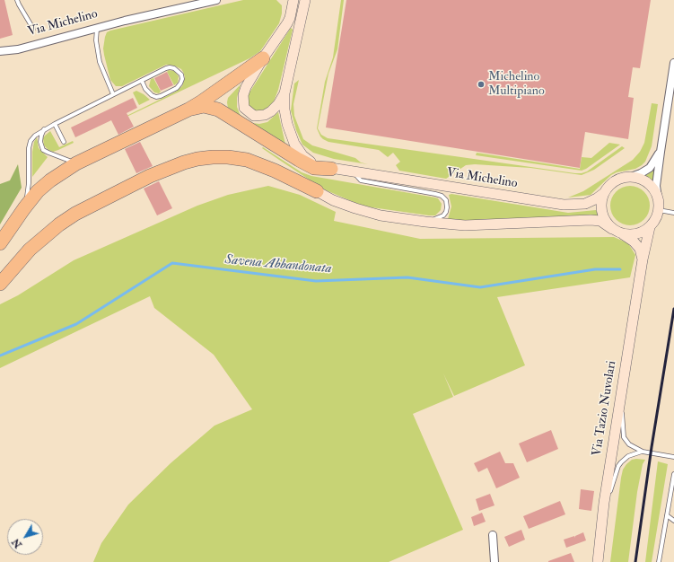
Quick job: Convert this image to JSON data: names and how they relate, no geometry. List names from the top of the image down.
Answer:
{
  "streets": {
    "street": ["Via Michelino", "Via Tazio Nuvolari"]
  },
  "crossings": [
    ["Via Michelino", "Via Tazio Nuvolari"]
  ],
  "water": ["Savena Abbandonata"],
  "places": ["Michelino Multipiano"],
  "north": "bottom left"
}
